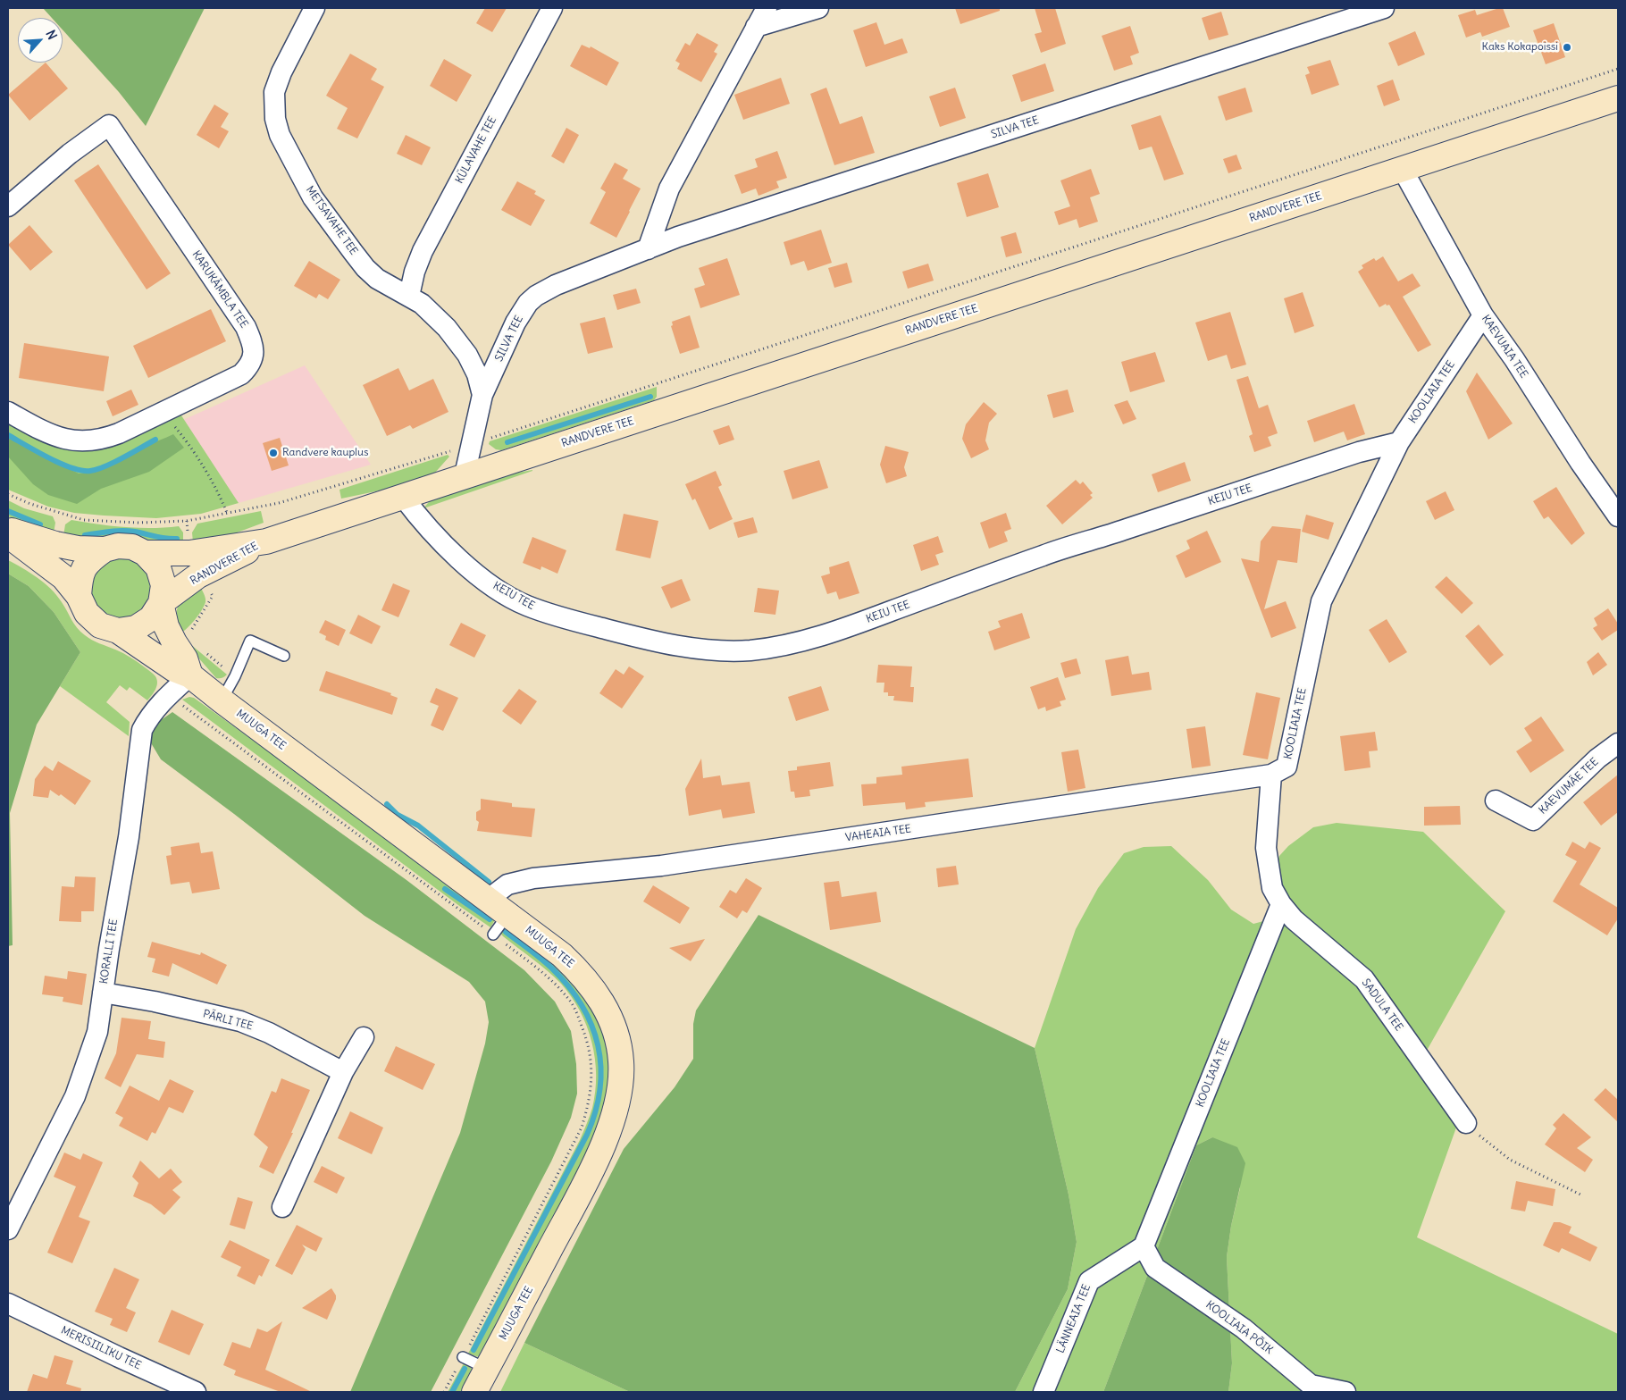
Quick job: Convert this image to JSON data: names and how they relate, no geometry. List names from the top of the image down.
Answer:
{
  "streets": {
    "street": [
      "SILVA TEE",
      "KÜLAVAHE TEE",
      "RANDVERE TEE",
      "METSAVAHE TEE",
      "KARUKÄMBLA TEE",
      "KAEVUAIA TEE",
      "KOOLIAIA TEE",
      "KEIU TEE",
      "MUUGA TEE",
      "KAEVUMÄE TEE",
      "VAHEAIA TEE",
      "KORALLI TEE",
      "SADULA TEE",
      "PÄRLI TEE",
      "LÄNNEAIA TEE",
      "KOOLIAIA PÕIK",
      "MERISIILIKU TEE"
    ]
  },
  "crossings": [
    ["SILVA TEE", "RANDVERE TEE"],
    ["SILVA TEE", "METSAVAHE TEE"],
    ["KÜLAVAHE TEE", "METSAVAHE TEE"],
    ["RANDVERE TEE", "KAEVUAIA TEE"],
    ["RANDVERE TEE", "KEIU TEE"],
    ["RANDVERE TEE", "MUUGA TEE"],
    ["KAEVUAIA TEE", "KOOLIAIA TEE"],
    ["KOOLIAIA TEE", "KEIU TEE"],
    ["KOOLIAIA TEE", "VAHEAIA TEE"],
    ["KOOLIAIA TEE", "SADULA TEE"],
    ["KOOLIAIA TEE", "LÄNNEAIA TEE"],
    ["KOOLIAIA TEE", "KOOLIAIA PÕIK"],
    ["MUUGA TEE", "VAHEAIA TEE"],
    ["MUUGA TEE", "KORALLI TEE"],
    ["KORALLI TEE", "PÄRLI TEE"],
    ["LÄNNEAIA TEE", "KOOLIAIA PÕIK"]
  ],
  "places": ["Kaks Kokapoissi", "Randvere kauplus"],
  "north": "top right"
}
